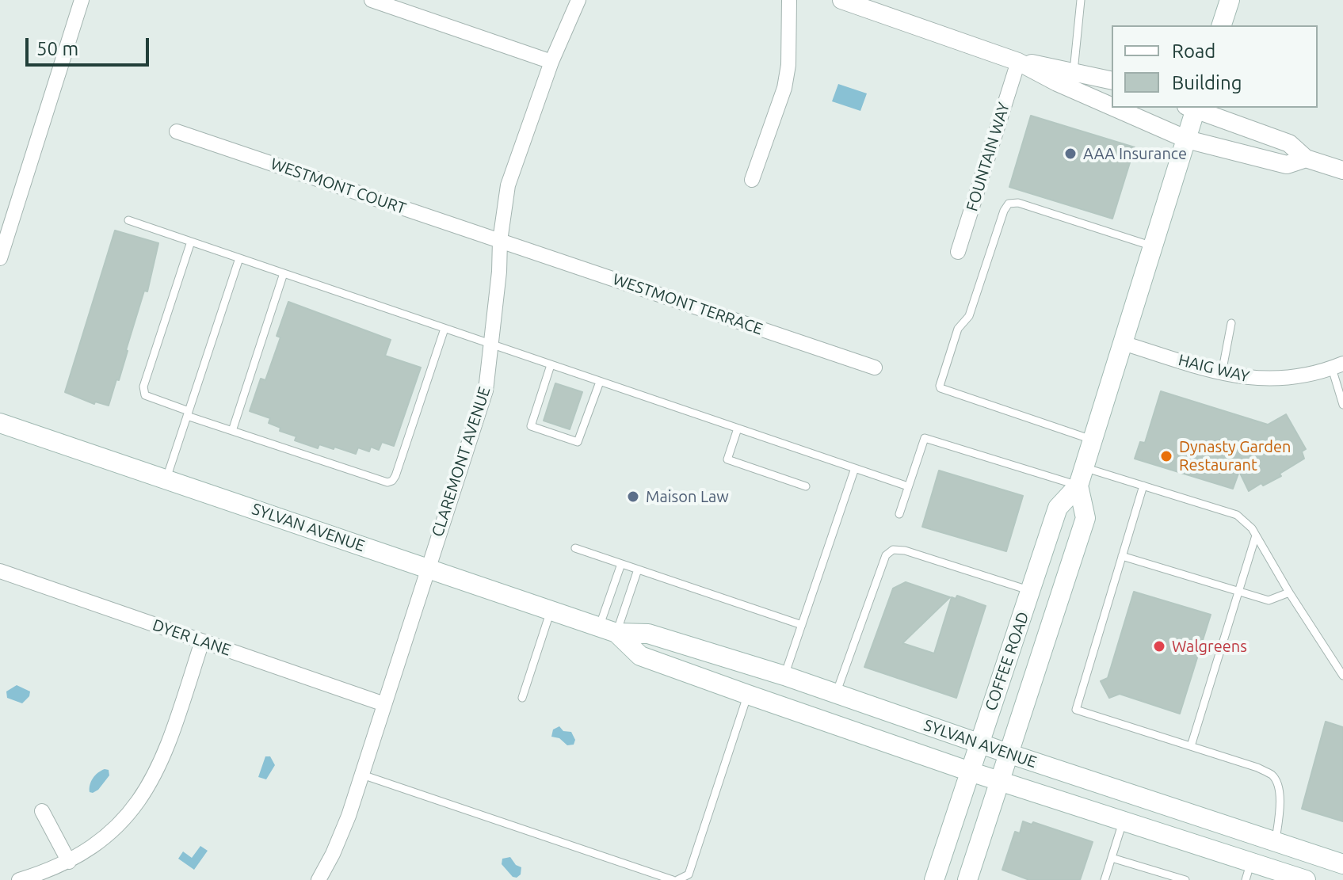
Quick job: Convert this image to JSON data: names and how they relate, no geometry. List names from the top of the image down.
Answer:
{
  "streets": {
    "main road": ["SYLVAN AVENUE", "COFFEE ROAD"],
    "street": [
      "FOUNTAIN WAY",
      "WESTMONT COURT",
      "WESTMONT TERRACE",
      "HAIG WAY",
      "CLAREMONT AVENUE",
      "DYER LANE"
    ]
  },
  "crossings": [
    ["WESTMONT COURT", "WESTMONT TERRACE"],
    ["WESTMONT COURT", "CLAREMONT AVENUE"],
    ["WESTMONT TERRACE", "CLAREMONT AVENUE"],
    ["HAIG WAY", "COFFEE ROAD"],
    ["CLAREMONT AVENUE", "SYLVAN AVENUE"],
    ["CLAREMONT AVENUE", "DYER LANE"],
    ["SYLVAN AVENUE", "COFFEE ROAD"]
  ],
  "places": [
    "AAA Insurance",
    "Dynasty Garden Restaurant",
    "Maison Law",
    "Walgreens"
  ],
  "legend": ["Road", "Building"],
  "scale_bar": "50 m"
}
